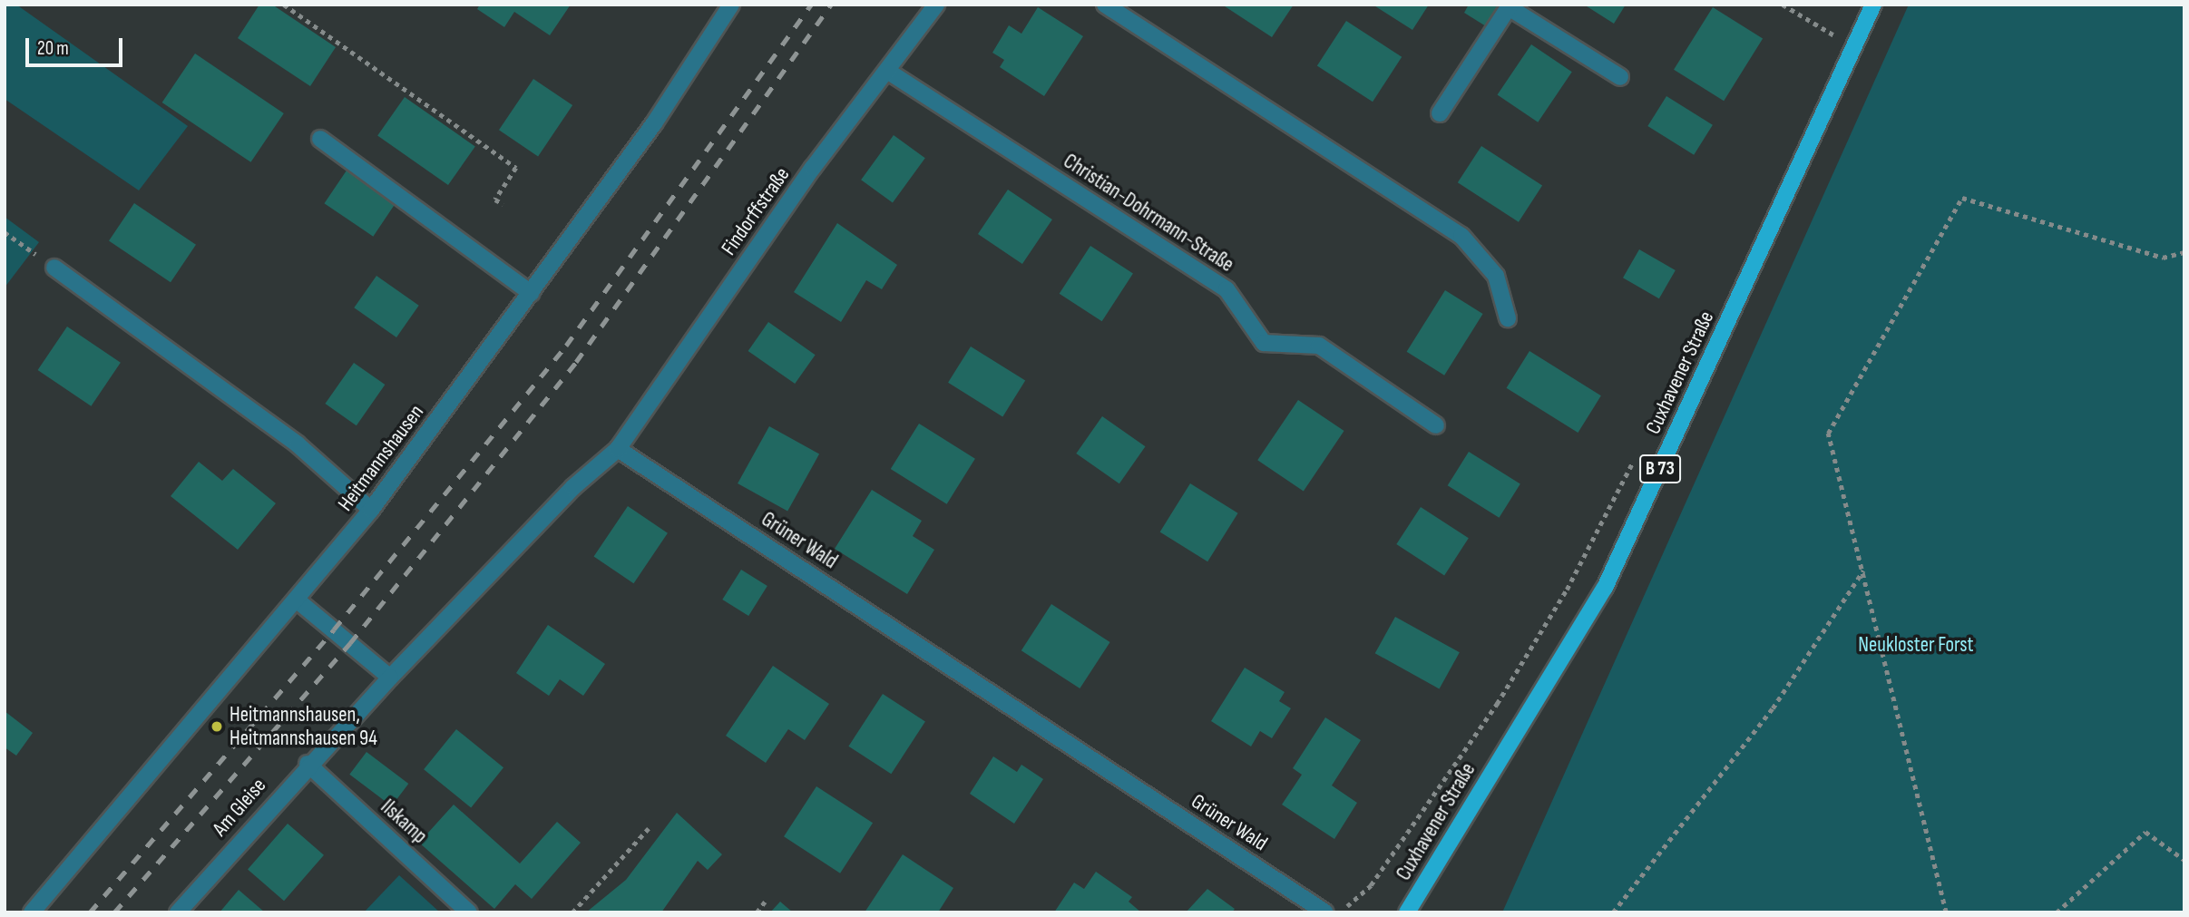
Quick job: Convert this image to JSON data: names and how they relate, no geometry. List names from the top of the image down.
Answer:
{
  "streets": {
    "main road": ["Cuxhavener Straße", "B 73"],
    "street": [
      "Findorffstraße",
      "Christian-Dohrmann-Straße",
      "Heitmannshausen",
      "Grüner Wald",
      "Am Gleise",
      "Ilskamp"
    ]
  },
  "crossings": [
    ["Findorffstraße", "Christian-Dohrmann-Straße"],
    ["Findorffstraße", "Grüner Wald"],
    ["Am Gleise", "Ilskamp"]
  ],
  "parks": ["Neukloster Forst"],
  "places": ["Heitmannshausen, Heitmannshausen 94"],
  "scale_bar": "20 m"
}
